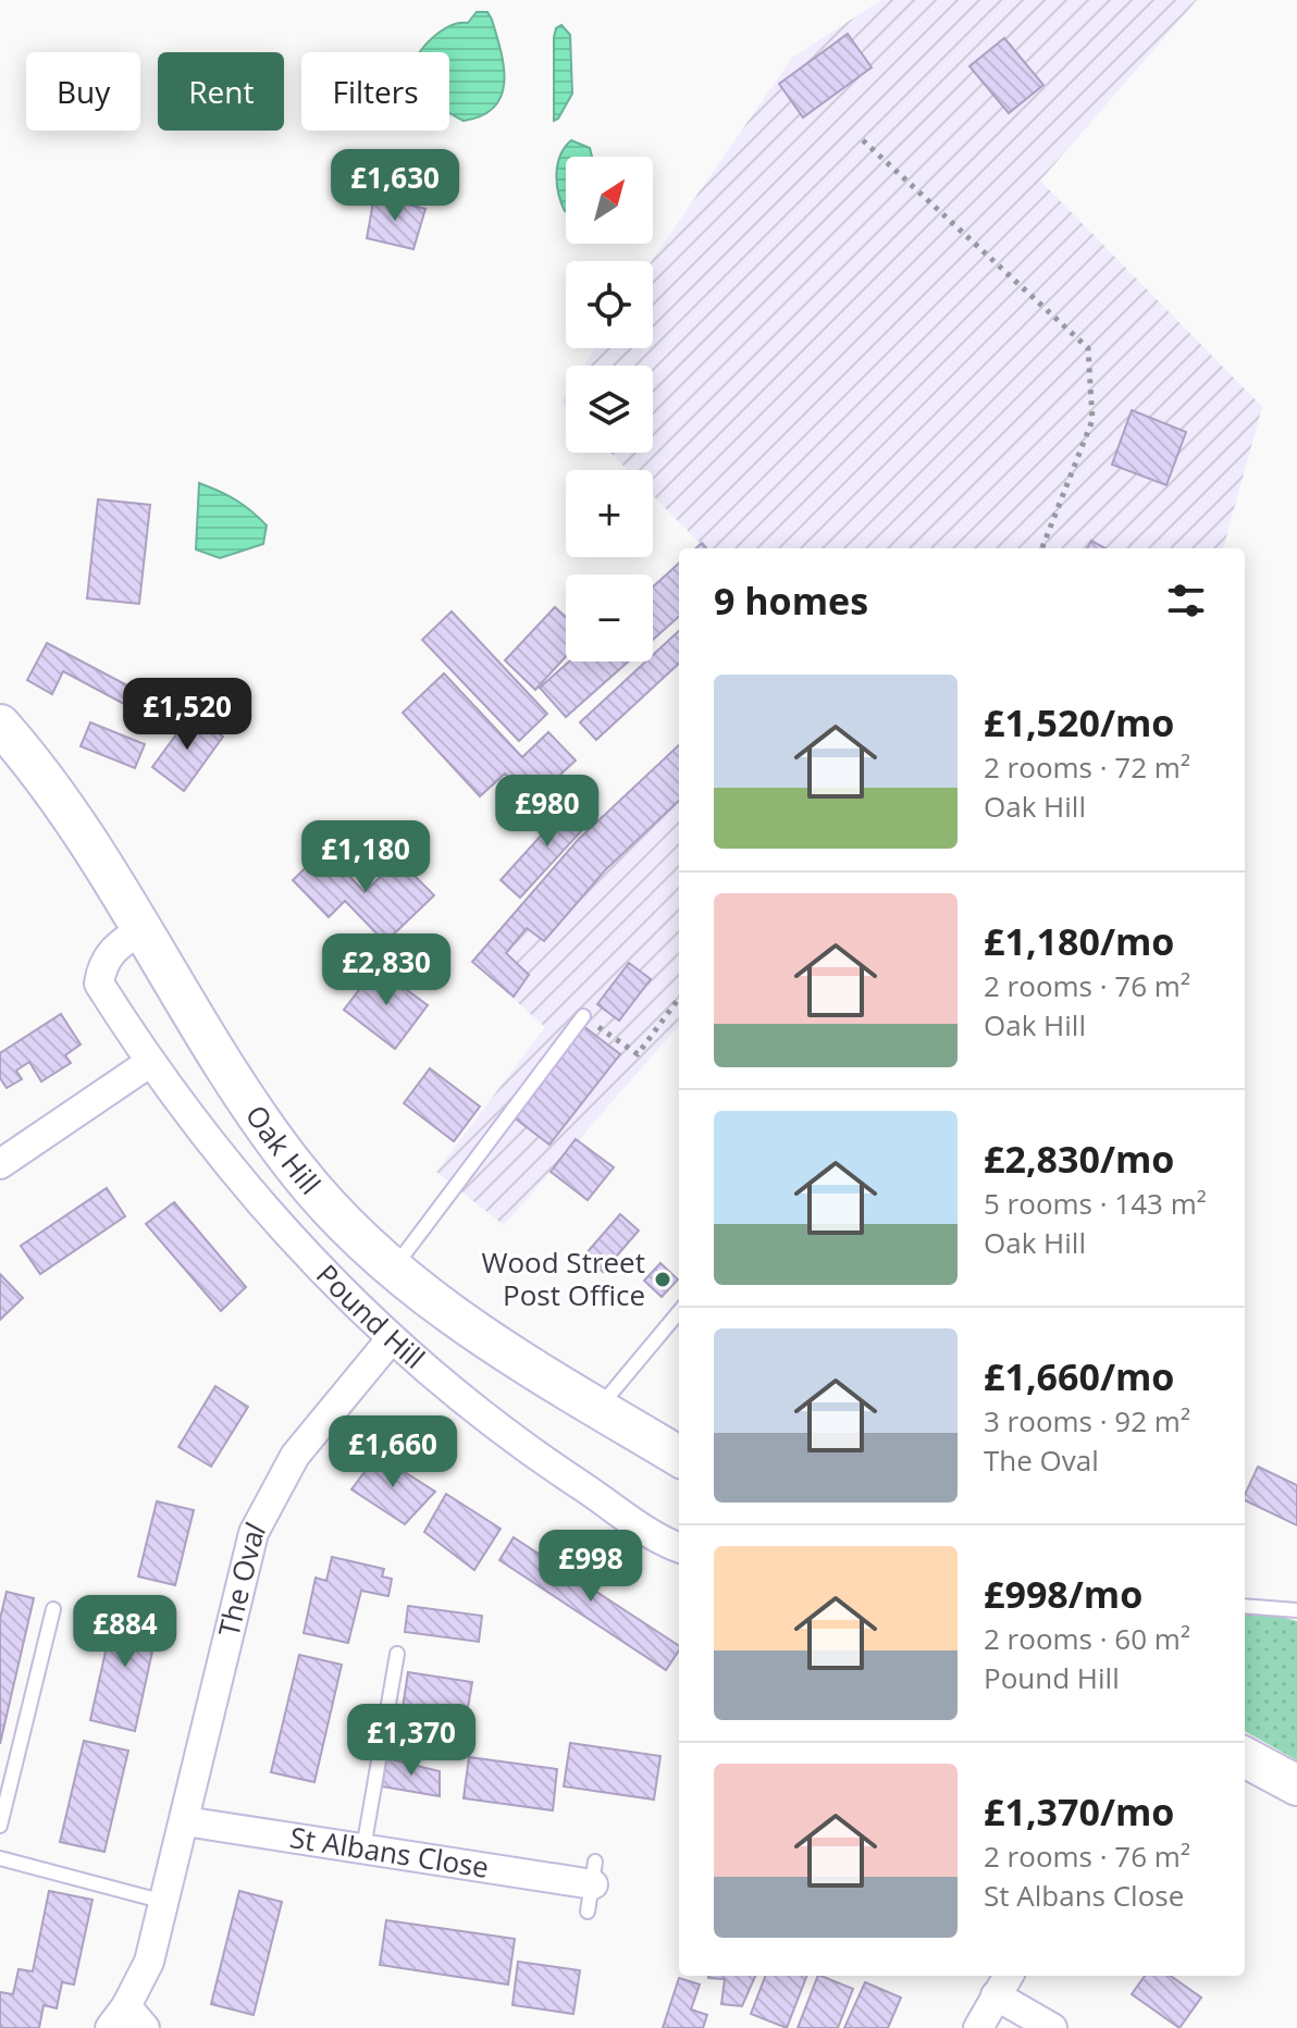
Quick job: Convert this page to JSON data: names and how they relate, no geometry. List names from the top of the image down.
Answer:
{
  "streets": {
    "street": [
      "Oak Hill",
      "Pound Hill",
      "The Oval",
      "St Albans Close"
    ]
  },
  "crossings": [
    ["Oak Hill", "Pound Hill"],
    ["Pound Hill", "The Oval"],
    ["The Oval", "St Albans Close"]
  ],
  "places": ["Wood Street Post Office"],
  "north": "top right",
  "page": {
    "chip": ["Buy", "Rent", "Filters"],
    "price": [
      "£1,630",
      "£1,520",
      "£980",
      "£1,180",
      "£2,830",
      "£1,660",
      "£998",
      "£884",
      "£1,370"
    ],
    "map_buttons": ["+", "−"],
    "heading": "9 homes",
    "list": [
      {
        "name": "£1,520/mo",
        "note": "2 rooms · 72 m² · Oak Hill"
      },
      {
        "name": "£1,180/mo",
        "note": "2 rooms · 76 m² · Oak Hill"
      },
      {
        "name": "£2,830/mo",
        "note": "5 rooms · 143 m² · Oak Hill"
      },
      {
        "name": "£1,660/mo",
        "note": "3 rooms · 92 m² · The Oval"
      },
      {
        "name": "£998/mo",
        "note": "2 rooms · 60 m² · Pound Hill"
      },
      {
        "name": "£1,370/mo",
        "note": "2 rooms · 76 m² · St Albans Close"
      }
    ]
  }
}
